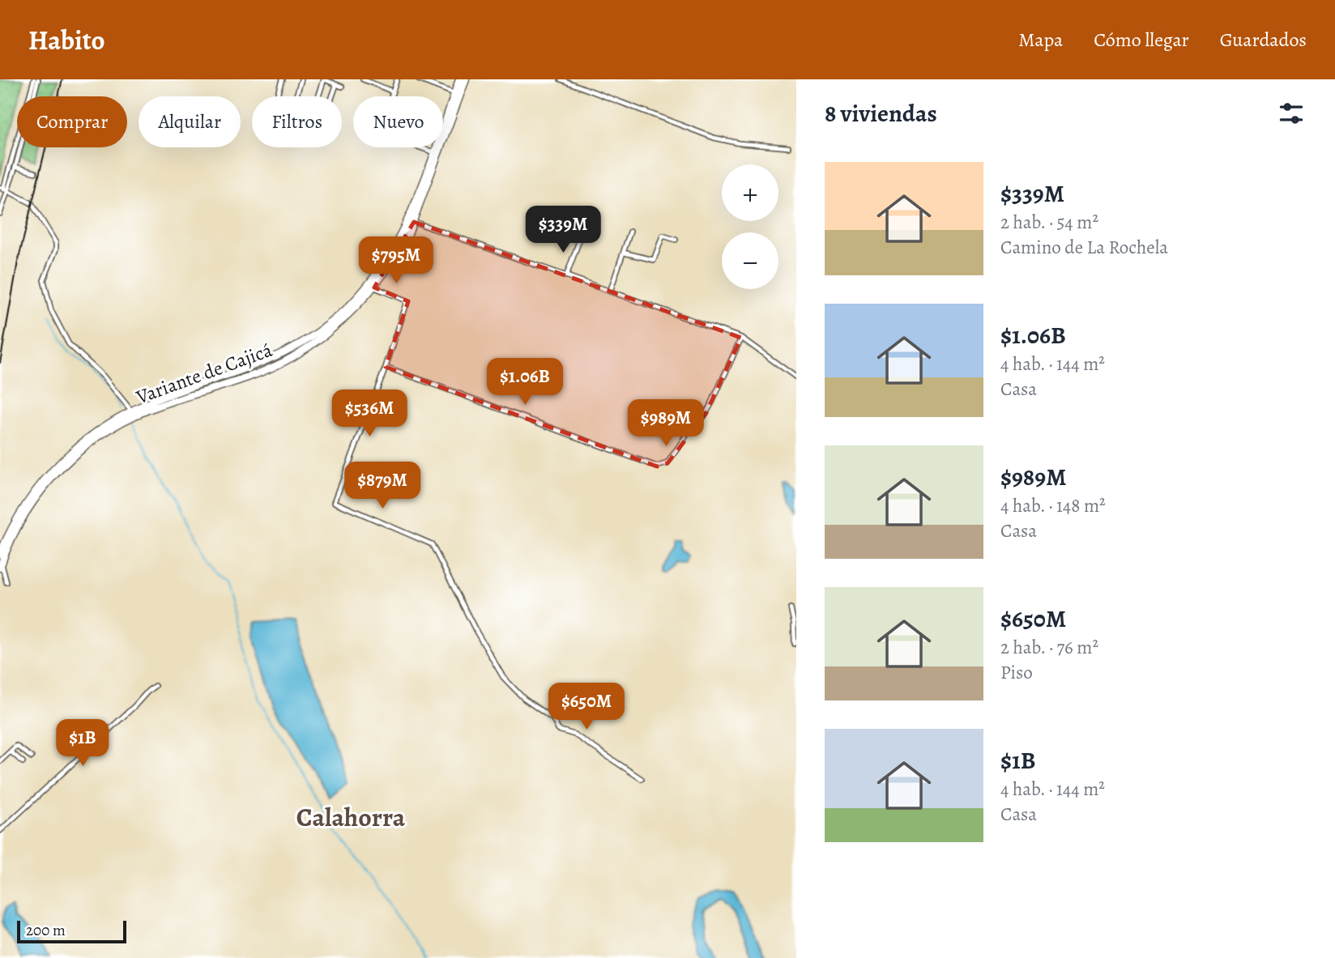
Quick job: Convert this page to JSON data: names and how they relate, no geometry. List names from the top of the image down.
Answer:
{
  "streets": {
    "highway": ["Variante de Cajicá"]
  },
  "districts": ["Calahorra"],
  "scale_bar": "200 m",
  "page": {
    "header": "Habito",
    "nav": ["Mapa", "Cómo llegar", "Guardados"],
    "heading": "8 viviendas",
    "chip": [
      "Comprar",
      "Alquilar",
      "Filtros",
      "Nuevo"
    ],
    "list": [
      {
        "name": "$339M",
        "note": "2 hab. · 54 m² · Camino de La Rochela"
      },
      {
        "name": "$1.06B",
        "note": "4 hab. · 144 m² · Casa"
      },
      {
        "name": "$989M",
        "note": "4 hab. · 148 m² · Casa"
      },
      {
        "name": "$650M",
        "note": "2 hab. · 76 m² · Piso"
      },
      {
        "name": "$1B",
        "note": "4 hab. · 144 m² · Casa"
      }
    ],
    "map_buttons": ["+", "−"],
    "price": [
      "$339M",
      "$795M",
      "$1.06B",
      "$536M",
      "$989M",
      "$879M",
      "$650M",
      "$1B"
    ],
    "scale": "200 m"
  }
}
